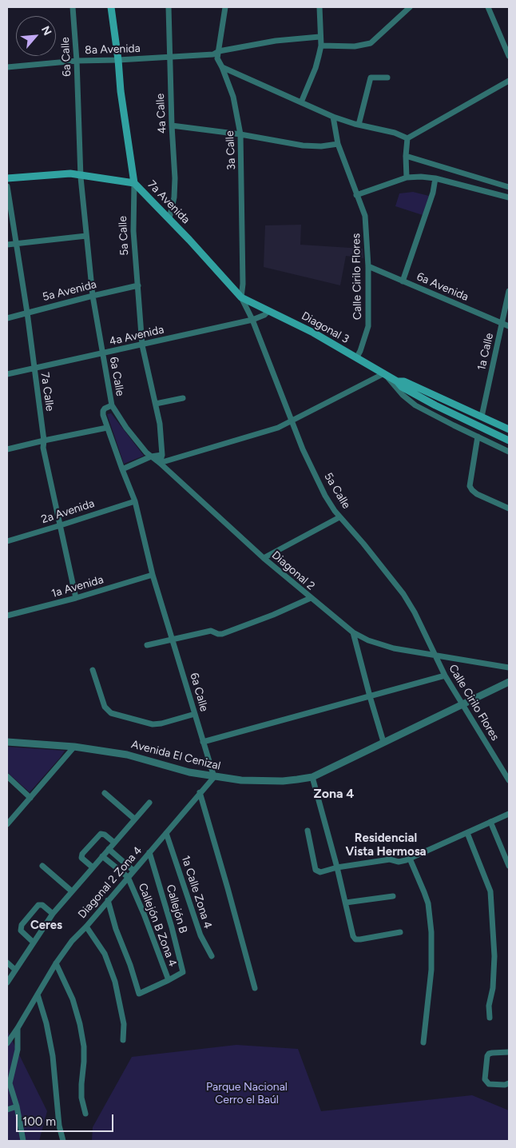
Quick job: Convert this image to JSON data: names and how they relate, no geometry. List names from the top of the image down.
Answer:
{
  "streets": {
    "main road": ["7a Avenida", "5a Calle", "Diagonal 3"],
    "street": [
      "8a Avenida",
      "6a Calle",
      "4a Calle",
      "3a Calle",
      "Calle Cirilo Flores",
      "6a Avenida",
      "5a Avenida",
      "4a Avenida",
      "1a Calle",
      "7a Calle",
      "2a Avenida",
      "Diagonal 2",
      "1a Avenida",
      "Avenida El Cenizal",
      "Diagonal 2 Zona 4",
      "1a Calle Zona 4",
      "Callejón B",
      "Callejón B Zona 4"
    ]
  },
  "crossings": [
    ["8a Avenida", "6a Calle"],
    ["8a Avenida", "4a Calle"],
    ["8a Avenida", "3a Calle"],
    ["8a Avenida", "5a Calle"],
    ["6a Calle", "7a Avenida"],
    ["6a Calle", "5a Avenida"],
    ["6a Calle", "4a Avenida"],
    ["6a Calle", "2a Avenida"],
    ["6a Calle", "Diagonal 2"],
    ["6a Calle", "1a Avenida"],
    ["6a Calle", "Avenida El Cenizal"],
    ["6a Calle", "Diagonal 2 Zona 4"],
    ["4a Calle", "7a Avenida"],
    ["3a Calle", "7a Avenida"],
    ["3a Calle", "5a Calle"],
    ["3a Calle", "Diagonal 3"],
    ["7a Avenida", "5a Calle"],
    ["7a Avenida", "Diagonal 3"],
    ["5a Calle", "Calle Cirilo Flores"],
    ["5a Calle", "5a Avenida"],
    ["5a Calle", "Diagonal 3"],
    ["5a Calle", "4a Avenida"],
    ["5a Calle", "Diagonal 2"],
    ["Calle Cirilo Flores", "6a Avenida"],
    ["Calle Cirilo Flores", "Diagonal 3"],
    ["Calle Cirilo Flores", "Diagonal 2"],
    ["Calle Cirilo Flores", "Avenida El Cenizal"],
    ["6a Avenida", "1a Calle"],
    ["5a Avenida", "7a Calle"],
    ["Diagonal 3", "4a Avenida"],
    ["4a Avenida", "7a Calle"],
    ["7a Calle", "2a Avenida"],
    ["7a Calle", "1a Avenida"],
    ["Avenida El Cenizal", "Diagonal 2 Zona 4"],
    ["Diagonal 2 Zona 4", "1a Calle Zona 4"],
    ["Diagonal 2 Zona 4", "Callejón B"],
    ["Diagonal 2 Zona 4", "Callejón B Zona 4"],
    ["Callejón B", "Callejón B Zona 4"]
  ],
  "districts": ["Zona 4", "Residencial Vista Hermosa", "Ceres"],
  "parks": ["Parque Nacional Cerro el Baúl"],
  "scale_bar": "100 m",
  "north": "top right"
}
